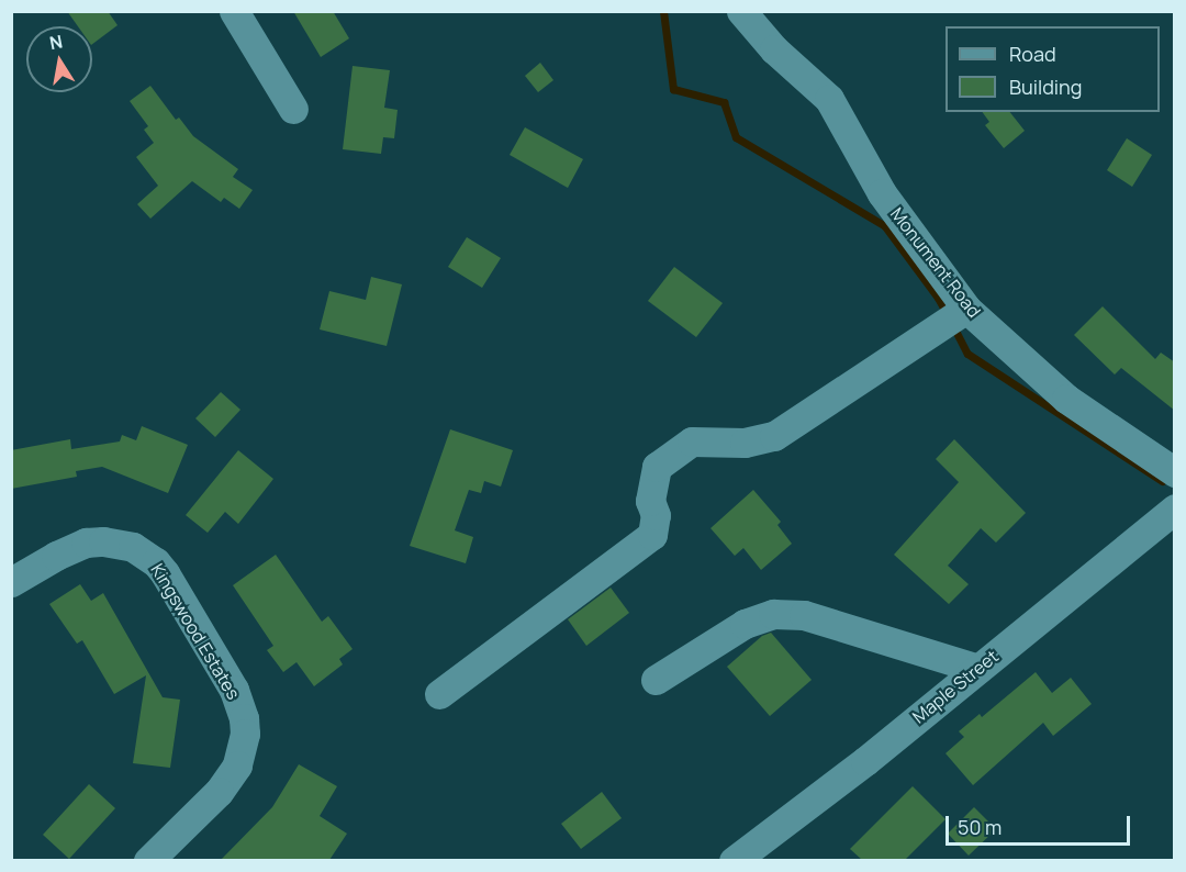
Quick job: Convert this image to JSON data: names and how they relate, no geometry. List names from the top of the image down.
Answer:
{
  "streets": {
    "street": ["Monument Road", "Kingswood Estates", "Maple Street"]
  },
  "legend": ["Road", "Building"],
  "scale_bar": "50 m",
  "north": "top"
}
